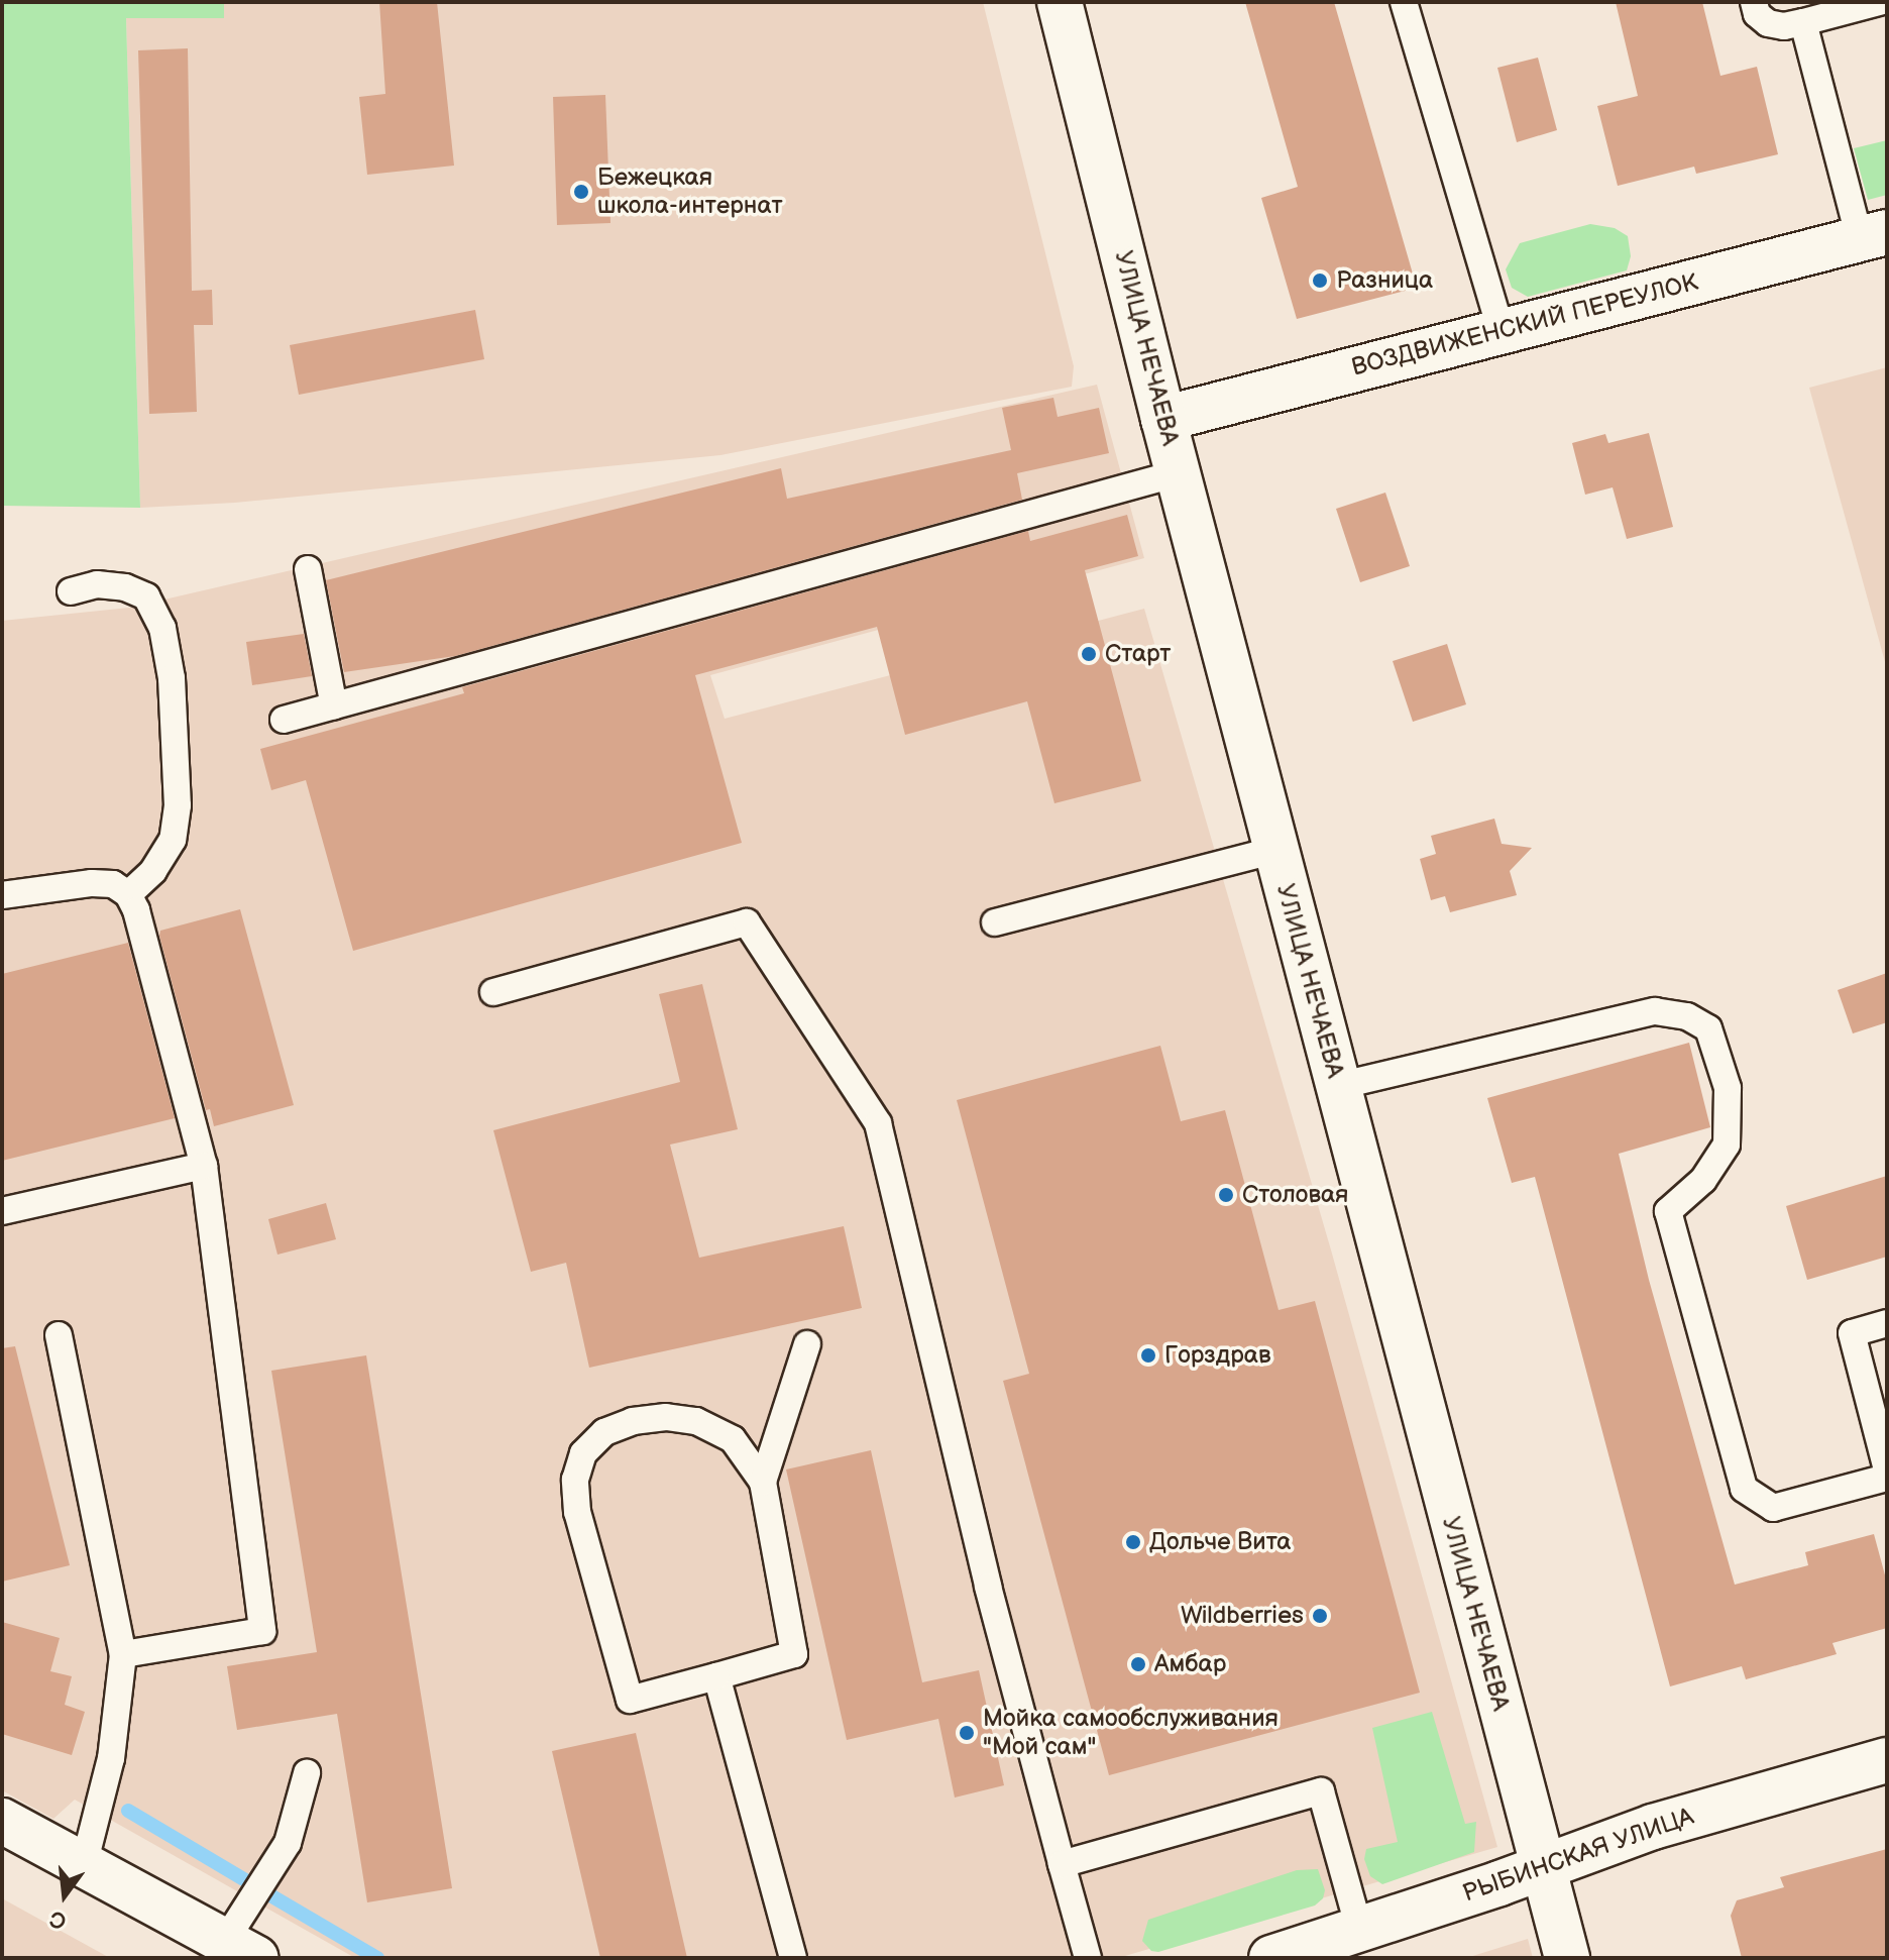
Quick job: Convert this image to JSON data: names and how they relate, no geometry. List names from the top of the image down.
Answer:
{
  "streets": {
    "street": ["ВОЗДВИЖЕНСКИЙ ПЕРЕУЛОК", "УЛИЦА НЕЧАЕВА", "РЫБИНСКАЯ УЛИЦА"]
  },
  "crossings": [
    ["ВОЗДВИЖЕНСКИЙ ПЕРЕУЛОК", "УЛИЦА НЕЧАЕВА"],
    ["УЛИЦА НЕЧАЕВА", "РЫБИНСКАЯ УЛИЦА"]
  ],
  "places": [
    "Бежецкая школа-интернат",
    "Разница",
    "Старт",
    "Столовая",
    "Горздрав",
    "Дольче Вита",
    "Wildberries",
    "Амбар",
    "Мойка самообслуживания \"Мой сам\""
  ],
  "north": "bottom"
}
